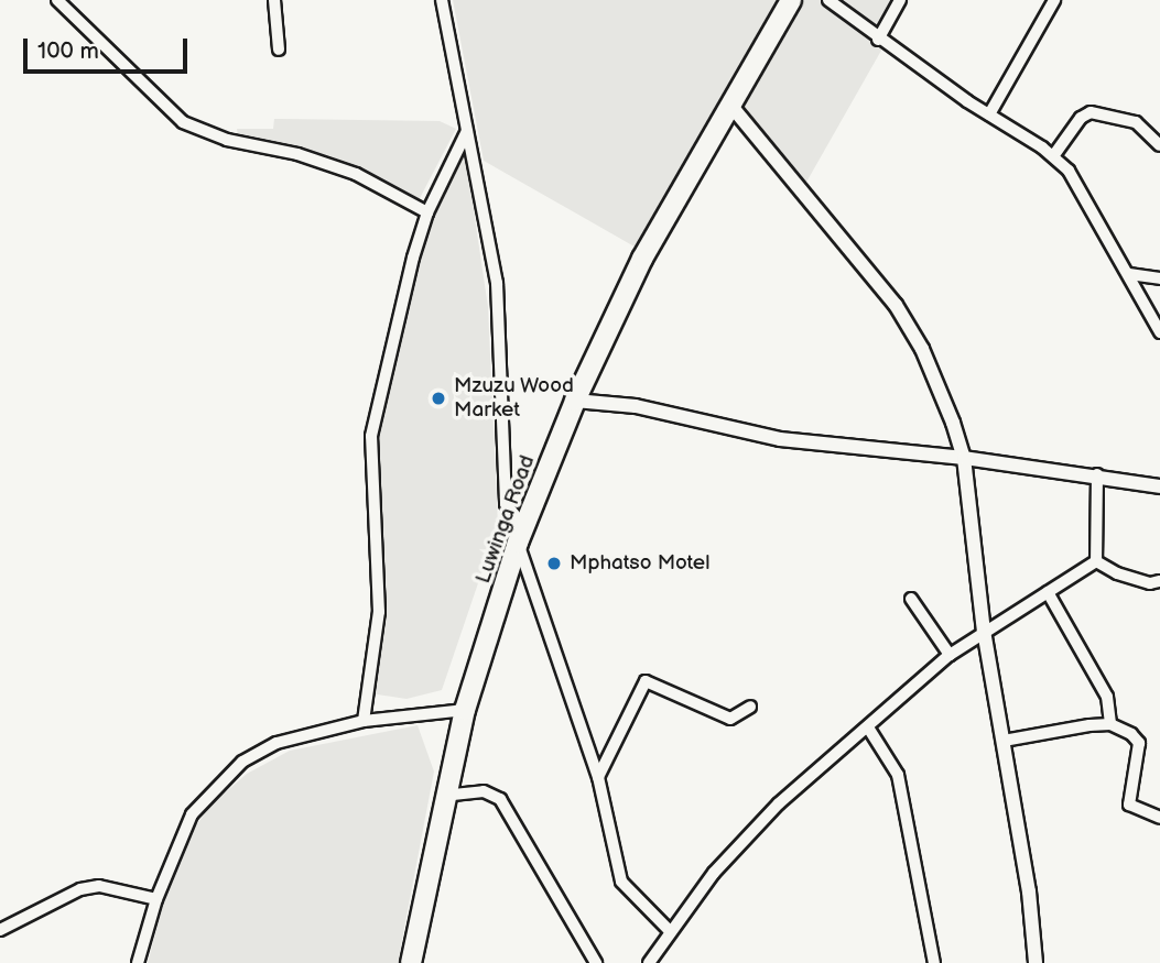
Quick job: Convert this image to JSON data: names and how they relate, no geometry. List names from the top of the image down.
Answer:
{
  "streets": {
    "highway": ["Luwinga Road"]
  },
  "places": ["Mzuzu Wood Market", "Mphatso Motel"],
  "scale_bar": "100 m"
}
